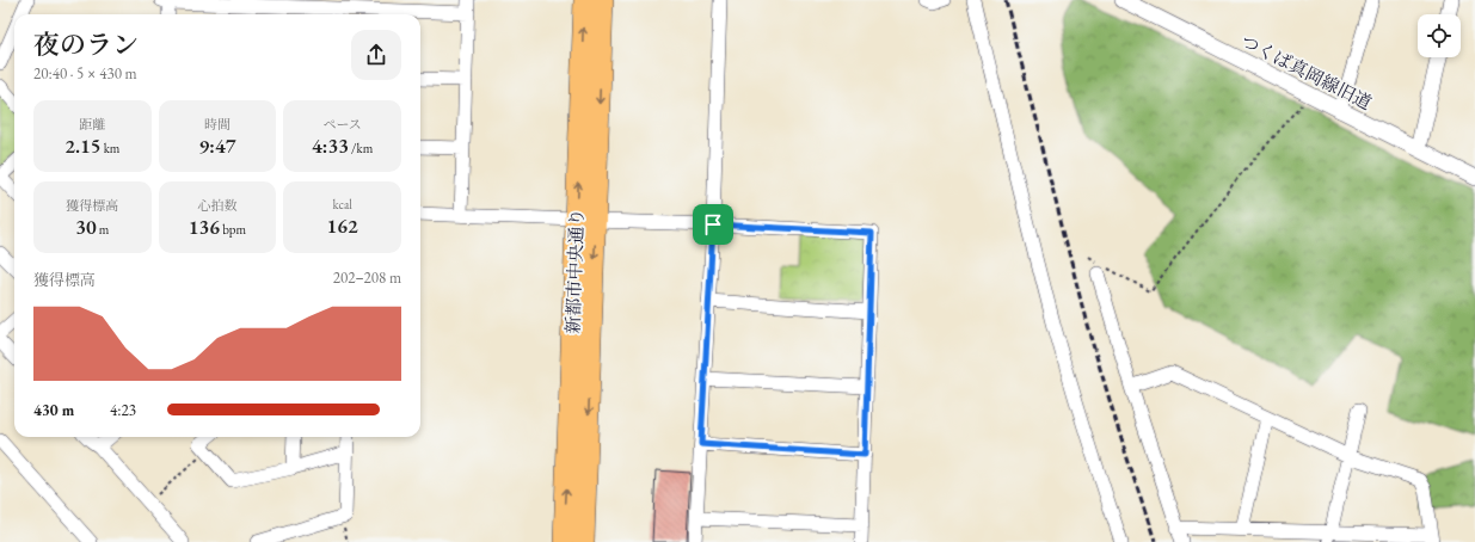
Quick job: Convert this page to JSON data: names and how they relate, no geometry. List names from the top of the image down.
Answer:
{
  "streets": {
    "main road": ["新都市中央通り"],
    "street": ["つくば真岡線旧道"]
  },
  "page": {
    "heading": ["夜のラン", "20:40 · 5 × 430 m"],
    "stats": [
      ["距離", "2.15 km"],
      ["時間", "9:47"],
      ["ペース", "4:33 /km"],
      ["獲得標高", "30 m"],
      ["心拍数", "136 bpm"],
      ["kcal", "162"]
    ],
    "chart": ["獲得標高", "202–208 m"],
    "list": [
      {
        "name": "430 m",
        "note": "4:23"
      }
    ]
  }
}
